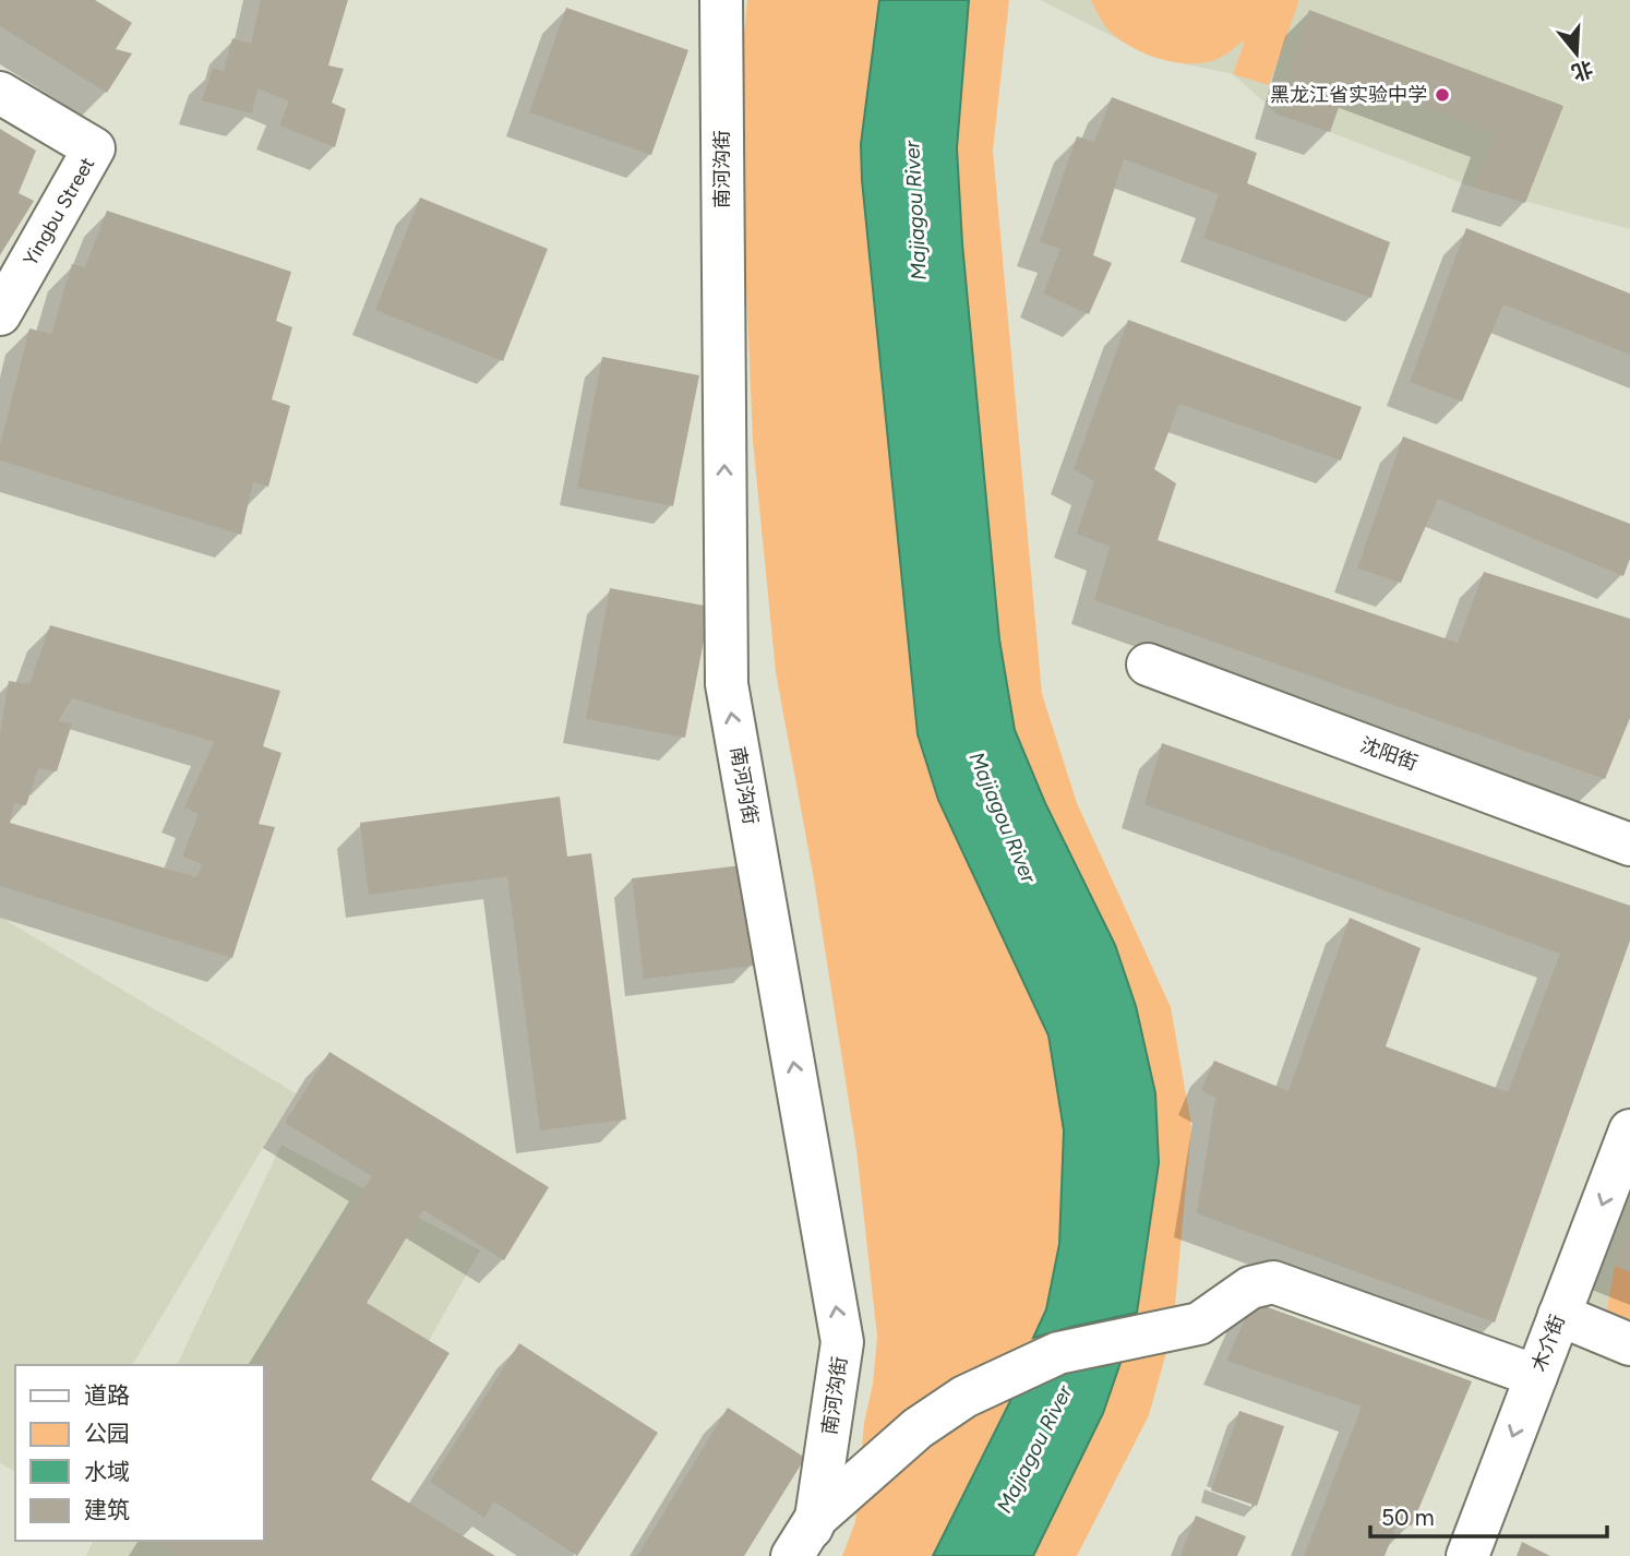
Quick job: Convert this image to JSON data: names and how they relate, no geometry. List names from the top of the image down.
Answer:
{
  "streets": {
    "street": [
      "南河沟街",
      "Yingbu Street",
      "沈阳街",
      "木介街"
    ]
  },
  "one_way": ["南河沟街", "木介街"],
  "water": ["Majiagou River"],
  "places": ["黑龙江省实验中学"],
  "legend": [
    "道路",
    "公园",
    "水域",
    "建筑"
  ],
  "scale_bar": "50 m",
  "north": "bottom"
}
